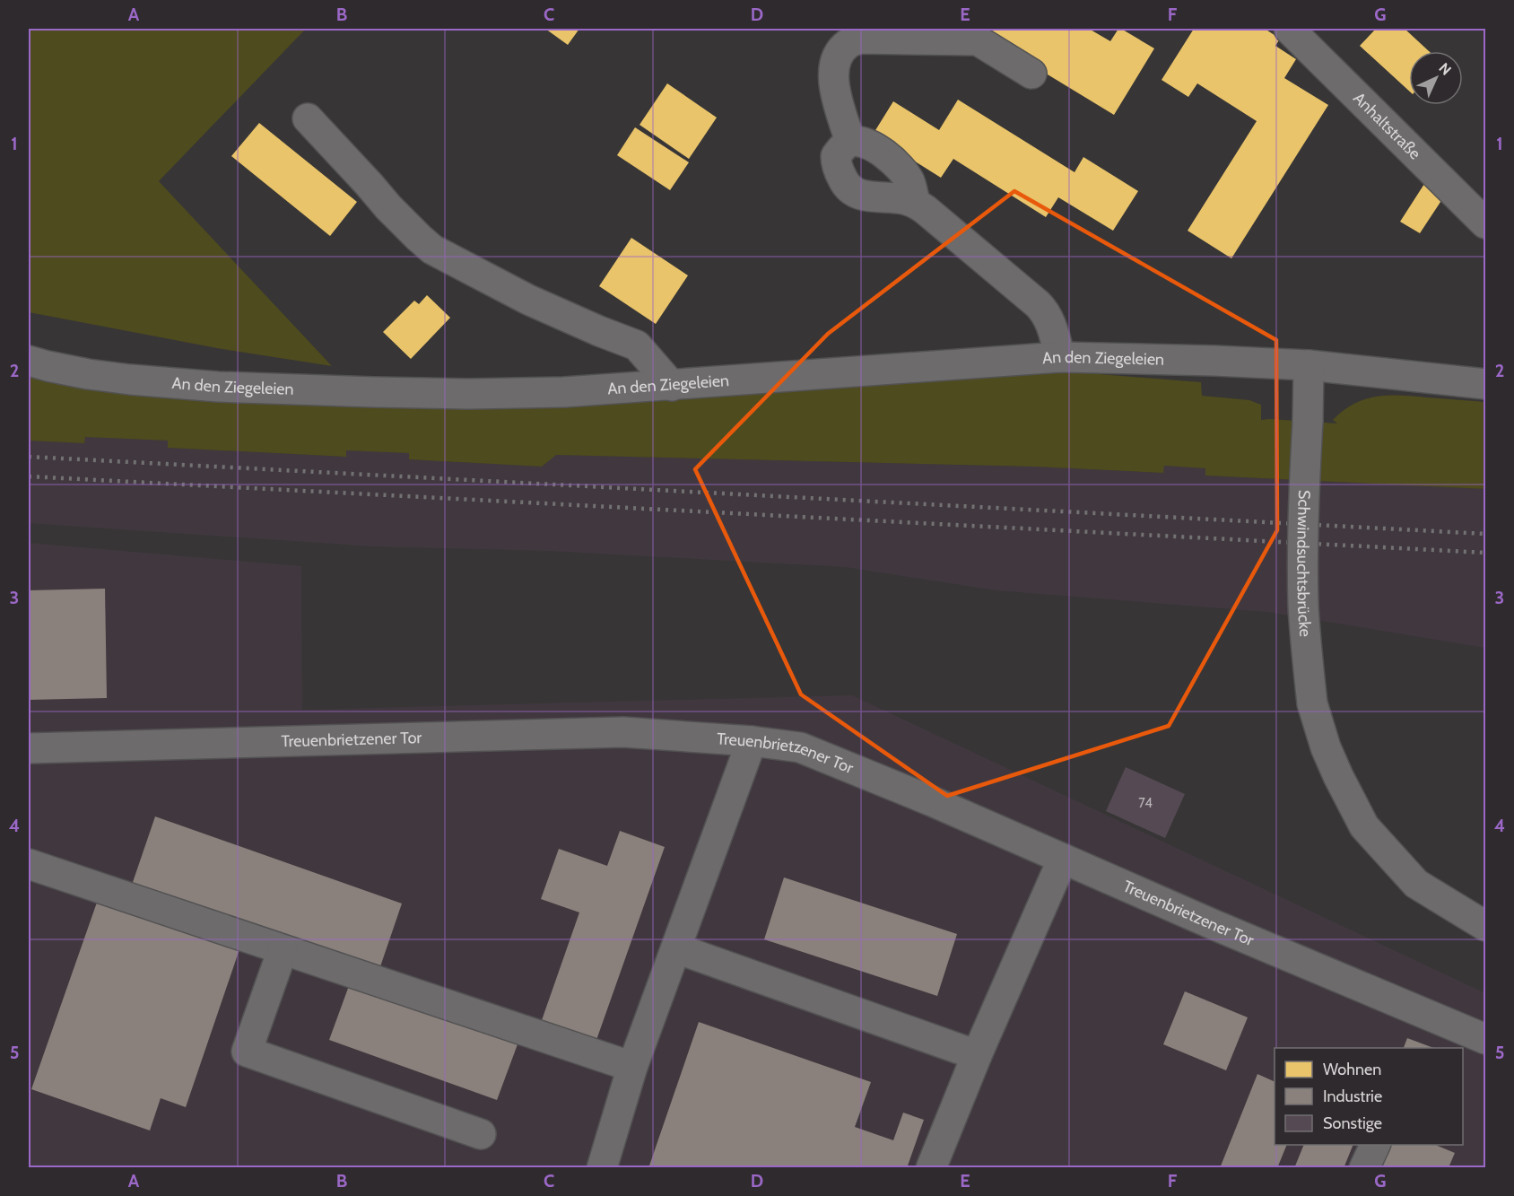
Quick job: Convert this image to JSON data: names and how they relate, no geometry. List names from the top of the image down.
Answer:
{
  "streets": {
    "street": [
      "Anhaltstraße",
      "An den Ziegeleien",
      "Schwindsuchtsbrücke",
      "Treuenbrietzener Tor"
    ]
  },
  "crossings": [
    ["An den Ziegeleien", "Schwindsuchtsbrücke"]
  ],
  "house_numbers": ["74"],
  "legend": ["Wohnen", "Industrie", "Sonstige"],
  "north": "top right",
  "grid": {
    "columns": [
      "A",
      "B",
      "C",
      "D",
      "E",
      "F",
      "G"
    ],
    "rows": [
      "1",
      "2",
      "3",
      "4",
      "5"
    ]
  }
}
